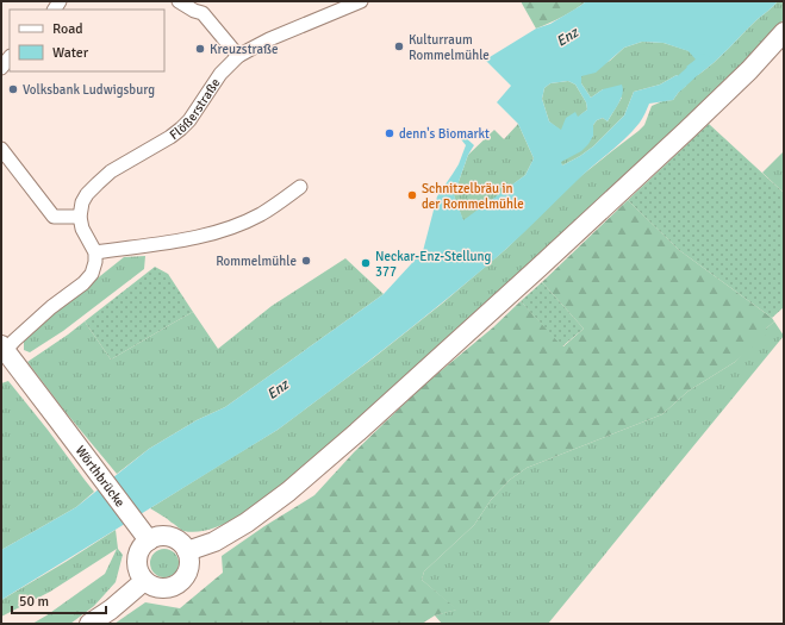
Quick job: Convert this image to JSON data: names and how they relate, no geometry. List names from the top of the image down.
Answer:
{
  "streets": {
    "main road": ["Wörthbrücke"],
    "street": ["Flößerstraße"]
  },
  "water": ["Enz"],
  "places": [
    "Kulturraum Rommelmühle",
    "Kreuzstraße",
    "Volksbank Ludwigsburg",
    "denn's Biomarkt",
    "Schnitzelbräu in der Rommelmühle",
    "Rommelmühle",
    "Neckar-Enz-Stellung 377"
  ],
  "legend": ["Road", "Water"],
  "scale_bar": "50 m"
}
